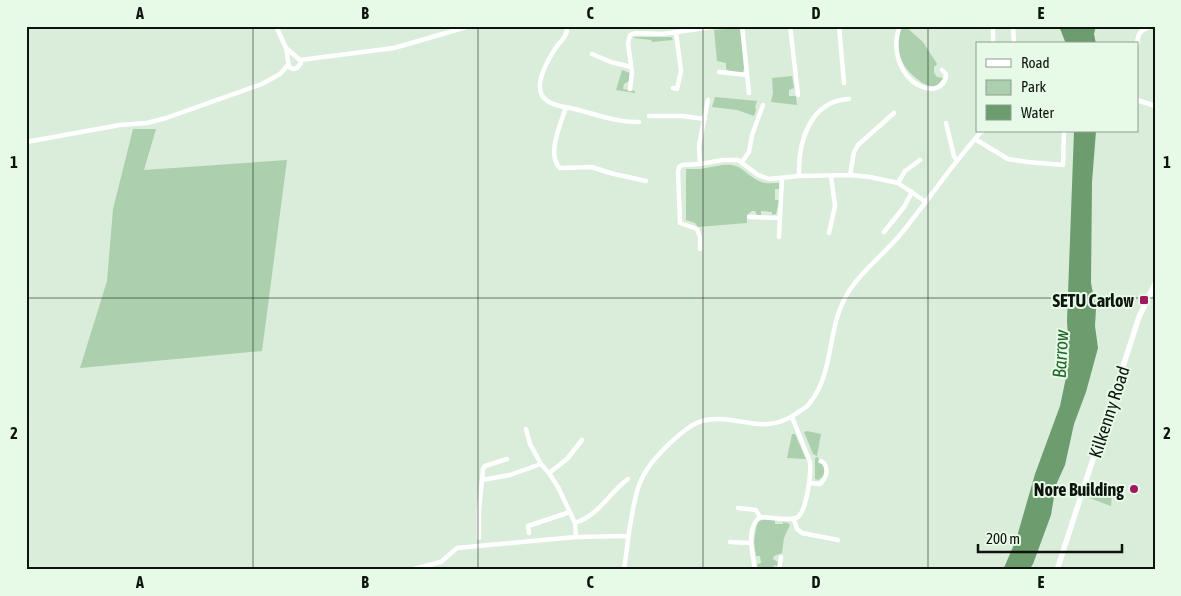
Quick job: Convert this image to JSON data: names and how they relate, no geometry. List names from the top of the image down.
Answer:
{
  "streets": {
    "main road": ["Kilkenny Road"]
  },
  "water": ["Barrow"],
  "places": {
    "transit": ["SETU Carlow"],
    "other": ["Nore Building"]
  },
  "legend": ["Road", "Park", "Water"],
  "scale_bar": "200 m",
  "grid": {
    "columns": [
      "A",
      "B",
      "C",
      "D",
      "E"
    ],
    "rows": ["1", "2"]
  }
}
